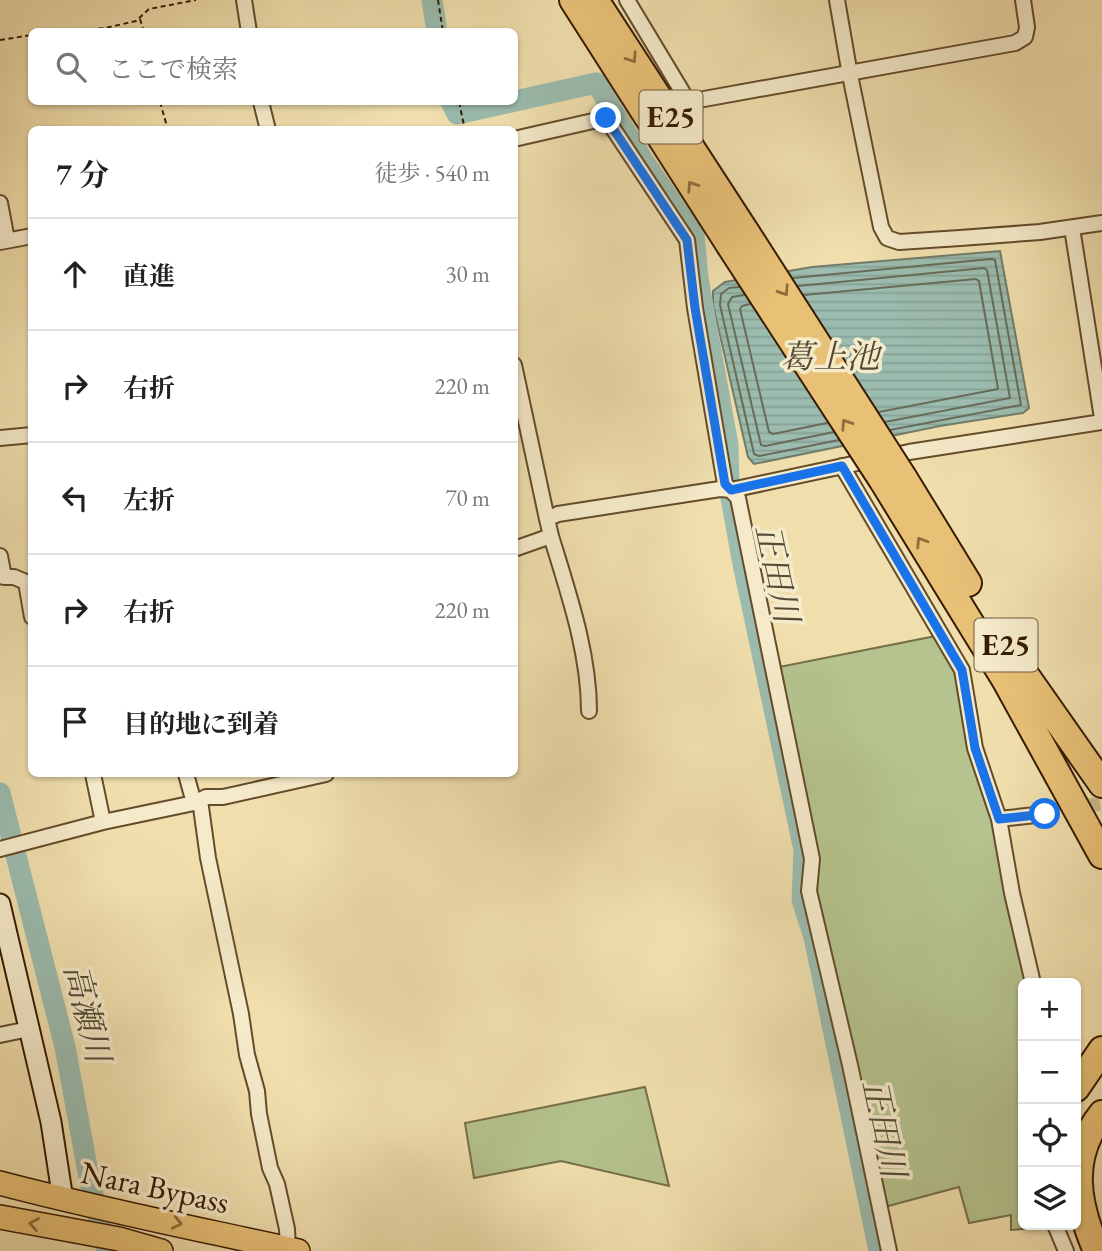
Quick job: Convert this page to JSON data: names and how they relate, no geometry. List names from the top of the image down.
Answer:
{
  "streets": {
    "highway": ["E25", "Nara Bypass"]
  },
  "water": ["葛上池", "正田川", "高瀬川"],
  "page": {
    "search": "ここで検索",
    "heading": ["7 分", "徒歩 · 540 m"],
    "list": [
      ["直進", "30 m"],
      ["右折", "220 m"],
      ["左折", "70 m"],
      ["右折", "220 m"],
      "目的地に到着"
    ],
    "map_buttons": ["+", "−"]
  }
}
